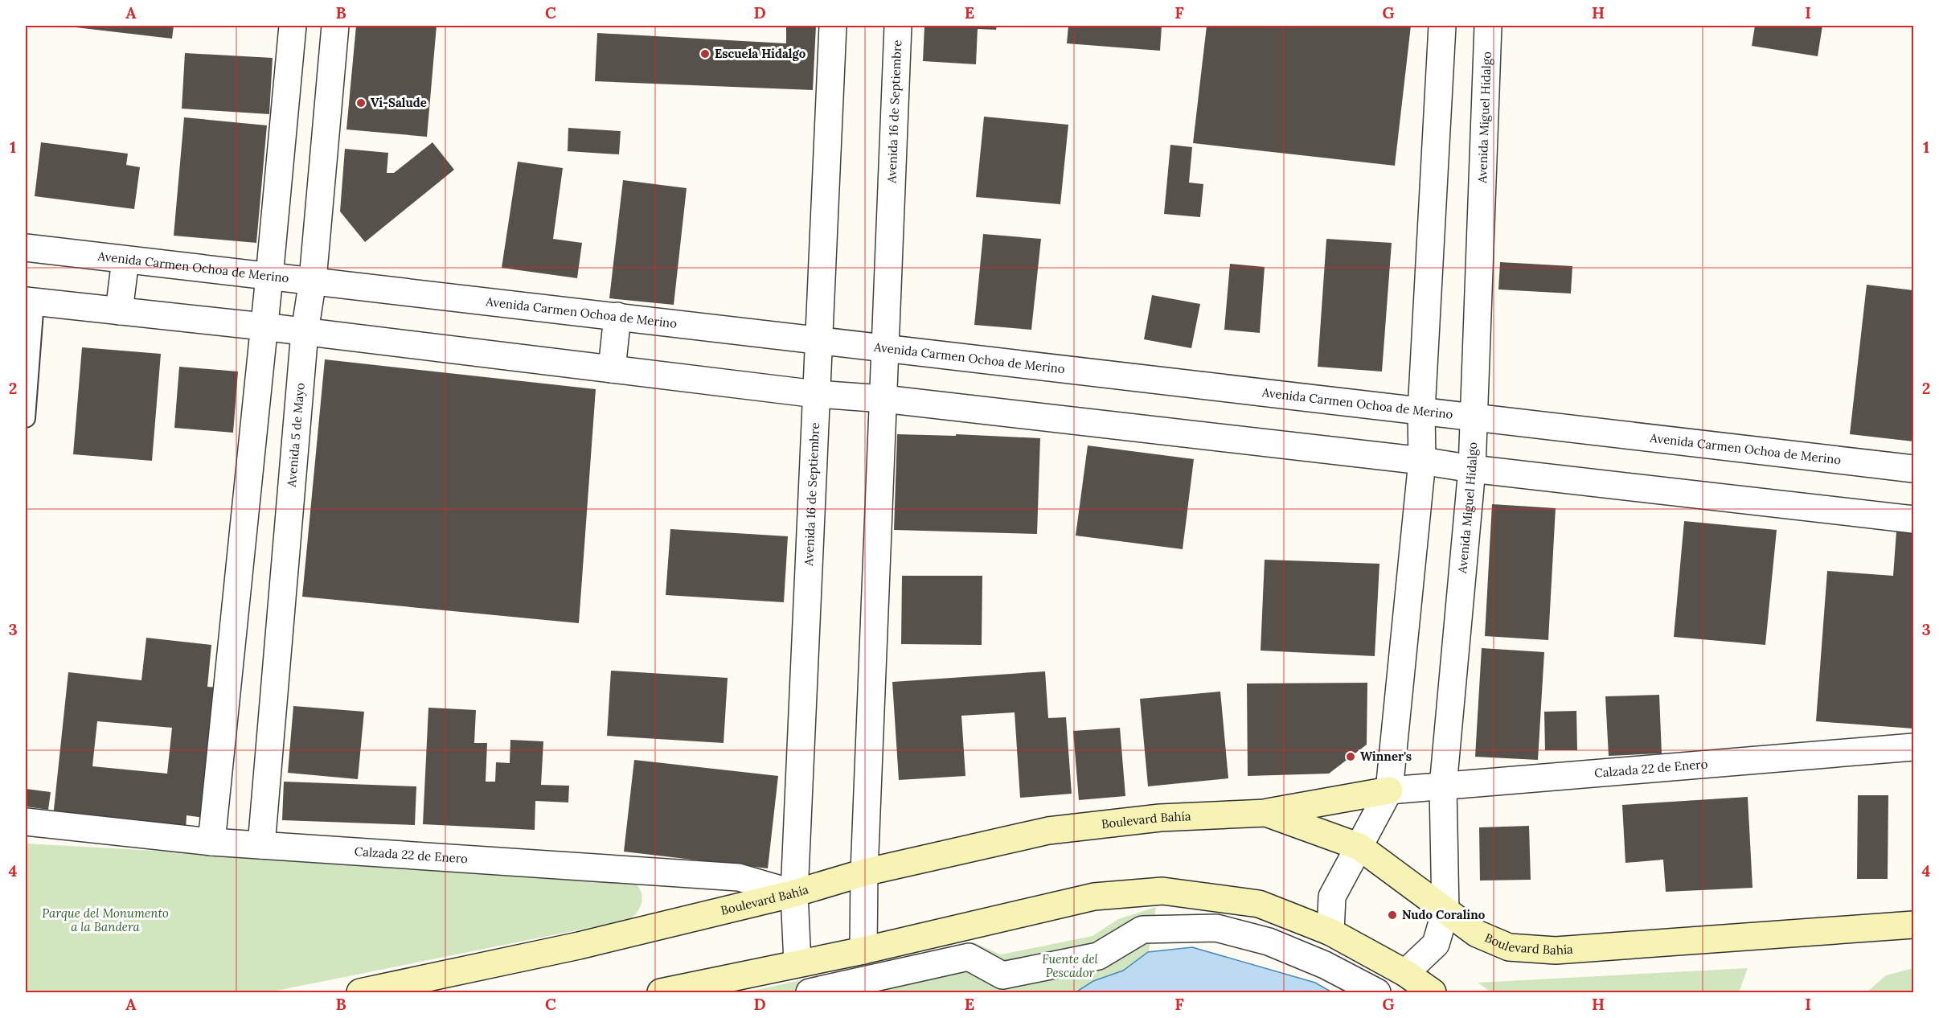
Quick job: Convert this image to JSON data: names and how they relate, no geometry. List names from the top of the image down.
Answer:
{
  "streets": {
    "main road": ["Boulevard Bahía"],
    "street": [
      "Avenida 16 de Septiembre",
      "Avenida Miguel Hidalgo",
      "Avenida Carmen Ochoa de Merino",
      "Avenida 5 de Mayo",
      "Calzada 22 de Enero"
    ]
  },
  "crossings": [
    ["Avenida 16 de Septiembre", "Avenida Carmen Ochoa de Merino"],
    ["Avenida 16 de Septiembre", "Calzada 22 de Enero"],
    ["Avenida 16 de Septiembre", "Boulevard Bahía"],
    ["Avenida Miguel Hidalgo", "Avenida Carmen Ochoa de Merino"],
    ["Avenida Miguel Hidalgo", "Calzada 22 de Enero"],
    ["Avenida Miguel Hidalgo", "Boulevard Bahía"],
    ["Avenida Carmen Ochoa de Merino", "Avenida 5 de Mayo"],
    ["Avenida 5 de Mayo", "Calzada 22 de Enero"],
    ["Calzada 22 de Enero", "Boulevard Bahía"]
  ],
  "parks": ["Parque del Monumento a la Bandera", "Fuente del Pescador"],
  "places": [
    "Escuela Hidalgo",
    "Vi-Salude",
    "Winner's",
    "Nudo Coralino"
  ],
  "grid": {
    "columns": [
      "A",
      "B",
      "C",
      "D",
      "E",
      "F",
      "G",
      "H",
      "I"
    ],
    "rows": [
      "1",
      "2",
      "3",
      "4"
    ]
  }
}
